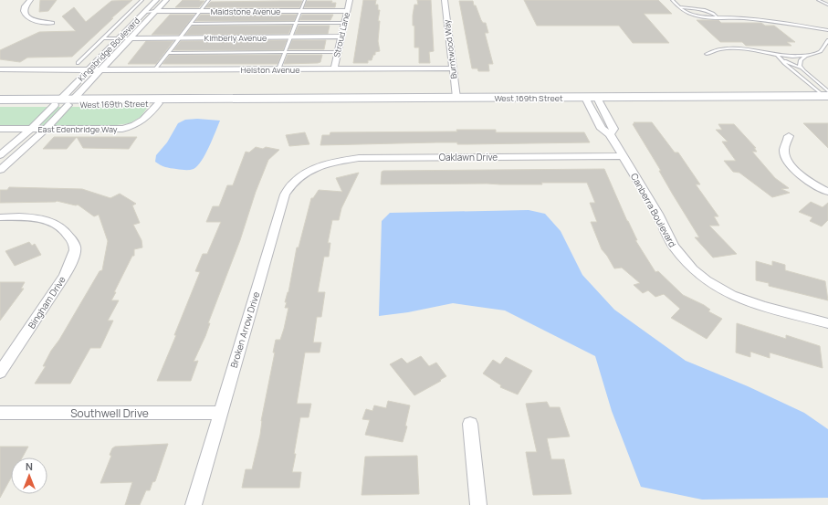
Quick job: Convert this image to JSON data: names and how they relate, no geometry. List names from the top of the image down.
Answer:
{
  "streets": {
    "street": [
      "Maidstone Avenue",
      "Stroud Lane",
      "Kimberly Avenue",
      "Kingsbridge Boulevard",
      "Burntwood Way",
      "Helston Avenue",
      "West 169th Street",
      "East Edenbridge Way",
      "Oaklawn Drive",
      "Canberra Boulevard",
      "Bingham Drive",
      "Broken Arrow Drive",
      "Southwell Drive"
    ]
  },
  "crossings": [
    ["Maidstone Avenue", "Stroud Lane"],
    ["Maidstone Avenue", "Kingsbridge Boulevard"],
    ["Stroud Lane", "Kimberly Avenue"],
    ["Stroud Lane", "Helston Avenue"],
    ["Kimberly Avenue", "Kingsbridge Boulevard"],
    ["Kingsbridge Boulevard", "Helston Avenue"],
    ["Kingsbridge Boulevard", "West 169th Street"],
    ["Kingsbridge Boulevard", "East Edenbridge Way"],
    ["Burntwood Way", "Helston Avenue"],
    ["Burntwood Way", "West 169th Street"],
    ["West 169th Street", "East Edenbridge Way"],
    ["West 169th Street", "Canberra Boulevard"],
    ["Oaklawn Drive", "Canberra Boulevard"],
    ["Oaklawn Drive", "Broken Arrow Drive"],
    ["Broken Arrow Drive", "Southwell Drive"]
  ],
  "north": "top"
}
